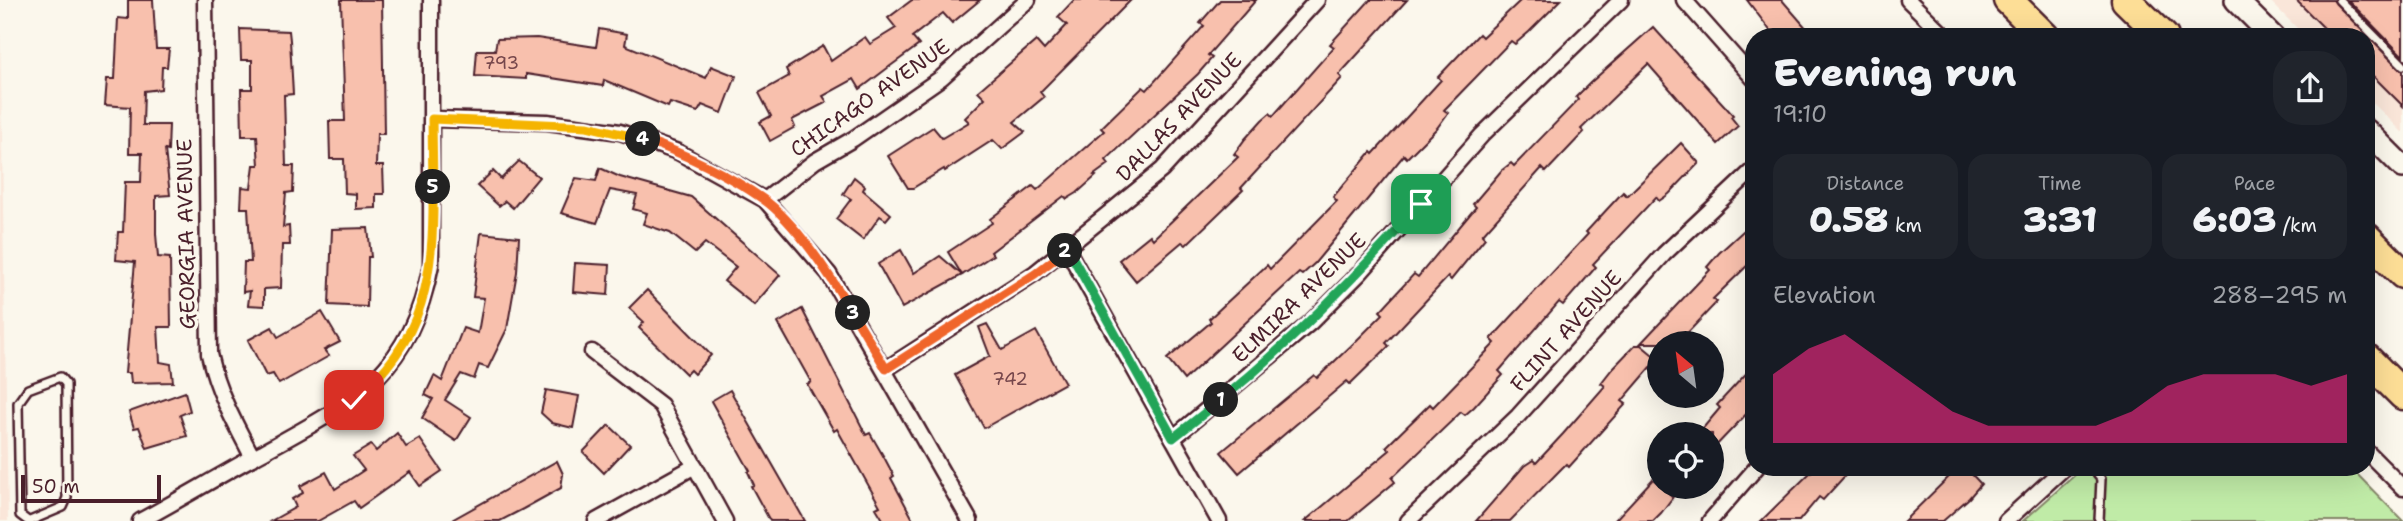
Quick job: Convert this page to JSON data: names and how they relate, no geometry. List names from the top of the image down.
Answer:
{
  "streets": {
    "street": [
      "CHICAGO AVENUE",
      "DALLAS AVENUE",
      "GEORGIA AVENUE",
      "ELMIRA AVENUE",
      "FLINT AVENUE"
    ]
  },
  "house_numbers": ["793", "742"],
  "scale_bar": "50 m",
  "north": "top left",
  "page": {
    "heading": ["Evening run", "19:10"],
    "pins": [
      "4",
      "5",
      "2",
      "3",
      "1"
    ],
    "stats": [
      ["Distance", "0.58 km"],
      ["Time", "3:31"],
      ["Pace", "6:03 /km"]
    ],
    "chart": ["Elevation", "288–295 m"],
    "scale": "50 m"
  }
}
